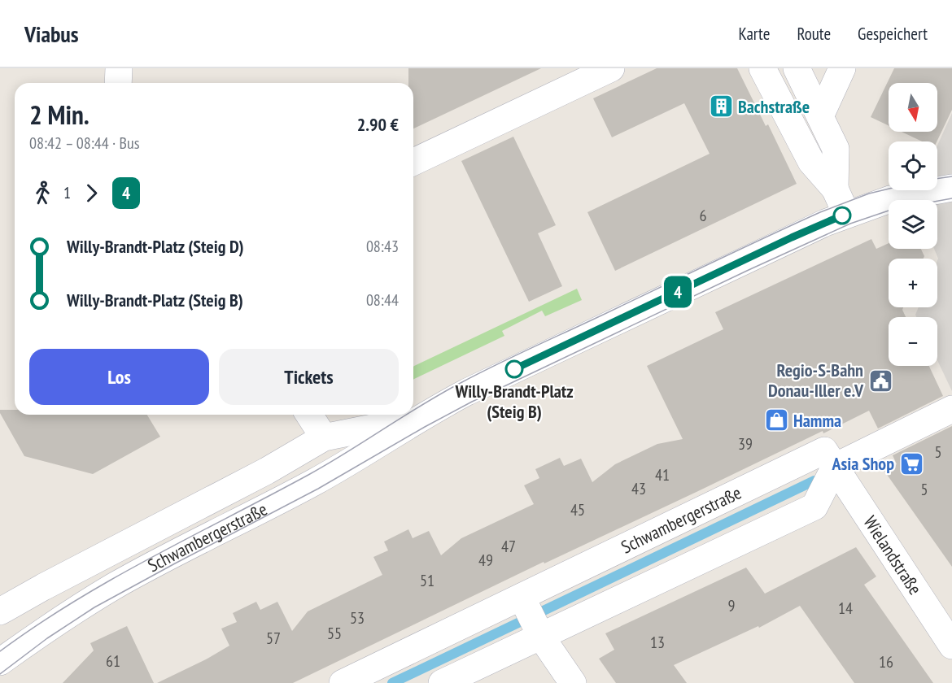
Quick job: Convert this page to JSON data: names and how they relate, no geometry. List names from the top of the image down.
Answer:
{
  "streets": {
    "street": ["Schwambergerstraße", "Wielandstraße"]
  },
  "crossings": [
    ["Schwambergerstraße", "Wielandstraße"]
  ],
  "places": {
    "building": ["Bachstraße"],
    "other": ["Willy-Brandt-Platz (Steig B)"],
    "public building": ["Regio-S-Bahn Donau-Iller e.V"],
    "shop": ["Hamma"],
    "supermarket": ["Asia Shop"]
  },
  "lines": ["bus line 4"],
  "house_numbers": [
    "6",
    "39",
    "5",
    "41",
    "43",
    "5",
    "45",
    "47",
    "49",
    "51",
    "9",
    "14",
    "53",
    "55",
    "57",
    "13",
    "61",
    "16"
  ],
  "north": "bottom",
  "page": {
    "header": "Viabus",
    "nav": ["Karte", "Route", "Gespeichert"],
    "on_map": "4",
    "map_buttons": ["+", "−"],
    "heading": ["2 Min.", "08:42 – 08:44 · Bus", "2.90 €"],
    "legs": ["1", "4"],
    "list": [
      {
        "name": "Willy-Brandt-Platz (Steig D)",
        "value": "08:43"
      },
      {
        "name": "Willy-Brandt-Platz (Steig B)",
        "value": "08:44"
      }
    ],
    "buttons": ["Los", "Tickets"]
  }
}
